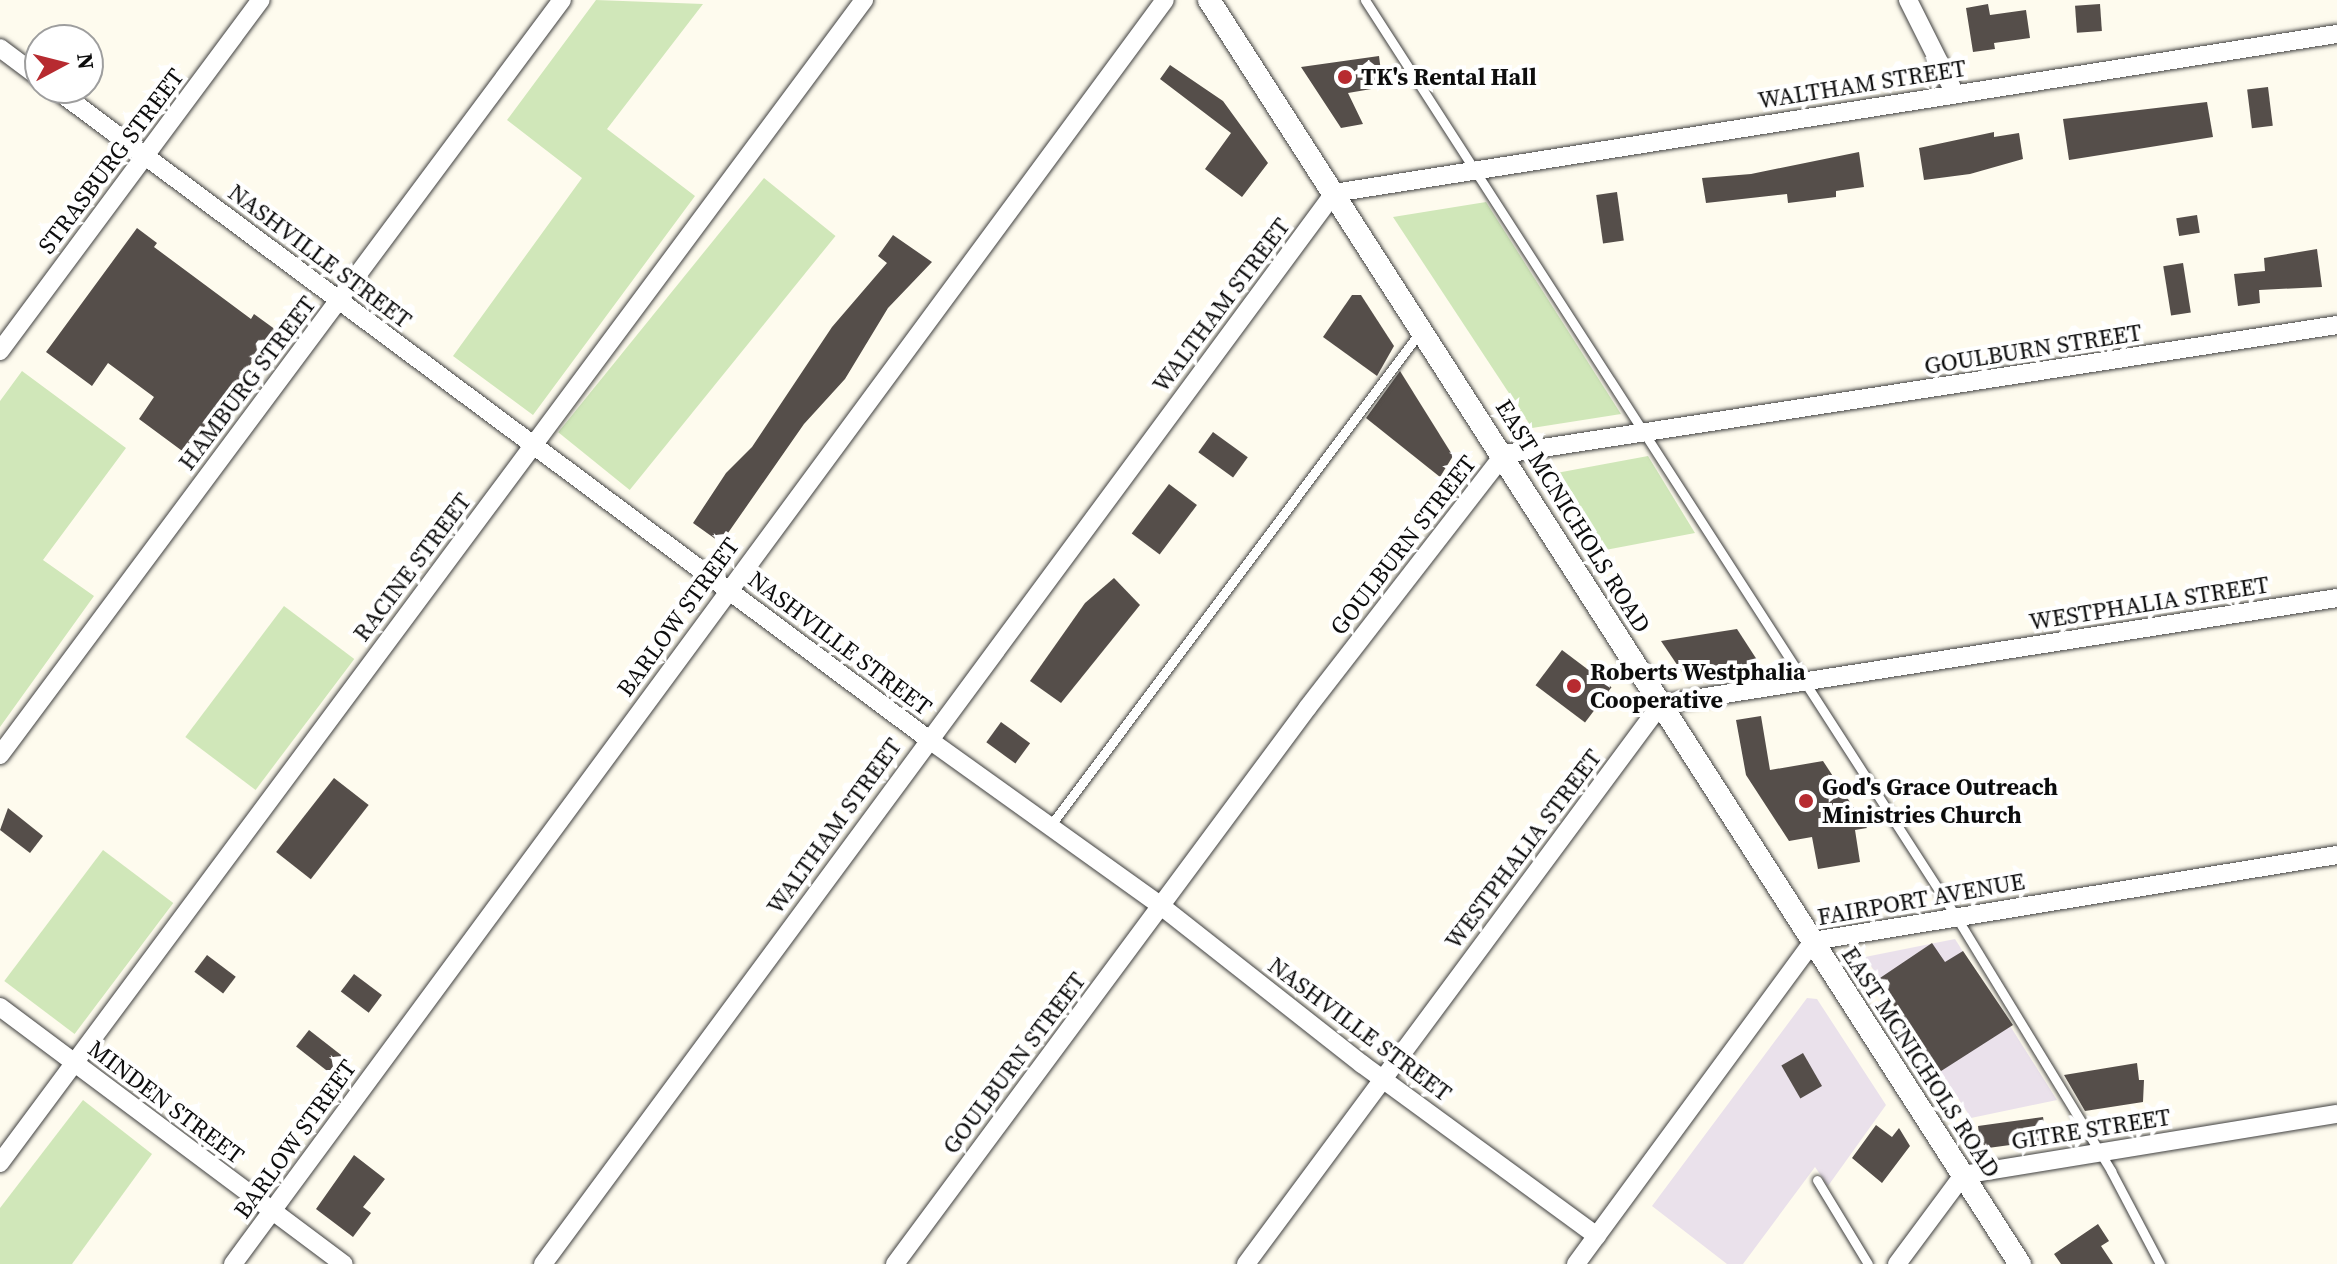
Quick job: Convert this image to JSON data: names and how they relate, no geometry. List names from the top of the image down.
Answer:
{
  "streets": {
    "street": [
      "WALTHAM STREET",
      "STRASBURG STREET",
      "NASHVILLE STREET",
      "GOULBURN STREET",
      "HAMBURG STREET",
      "EAST MCNICHOLS ROAD",
      "RACINE STREET",
      "WESTPHALIA STREET",
      "BARLOW STREET",
      "FAIRPORT AVENUE",
      "MINDEN STREET",
      "GITRE STREET"
    ]
  },
  "crossings": [
    ["WALTHAM STREET", "NASHVILLE STREET"],
    ["WALTHAM STREET", "EAST MCNICHOLS ROAD"],
    ["STRASBURG STREET", "NASHVILLE STREET"],
    ["NASHVILLE STREET", "GOULBURN STREET"],
    ["NASHVILLE STREET", "HAMBURG STREET"],
    ["NASHVILLE STREET", "RACINE STREET"],
    ["NASHVILLE STREET", "WESTPHALIA STREET"],
    ["NASHVILLE STREET", "BARLOW STREET"],
    ["NASHVILLE STREET", "FAIRPORT AVENUE"],
    ["GOULBURN STREET", "EAST MCNICHOLS ROAD"],
    ["EAST MCNICHOLS ROAD", "WESTPHALIA STREET"],
    ["EAST MCNICHOLS ROAD", "FAIRPORT AVENUE"],
    ["EAST MCNICHOLS ROAD", "GITRE STREET"],
    ["RACINE STREET", "MINDEN STREET"],
    ["BARLOW STREET", "MINDEN STREET"]
  ],
  "places": ["TK's Rental Hall", "Roberts Westphalia Cooperative", "God's Grace Outreach Ministries Church"],
  "north": "right"
}
